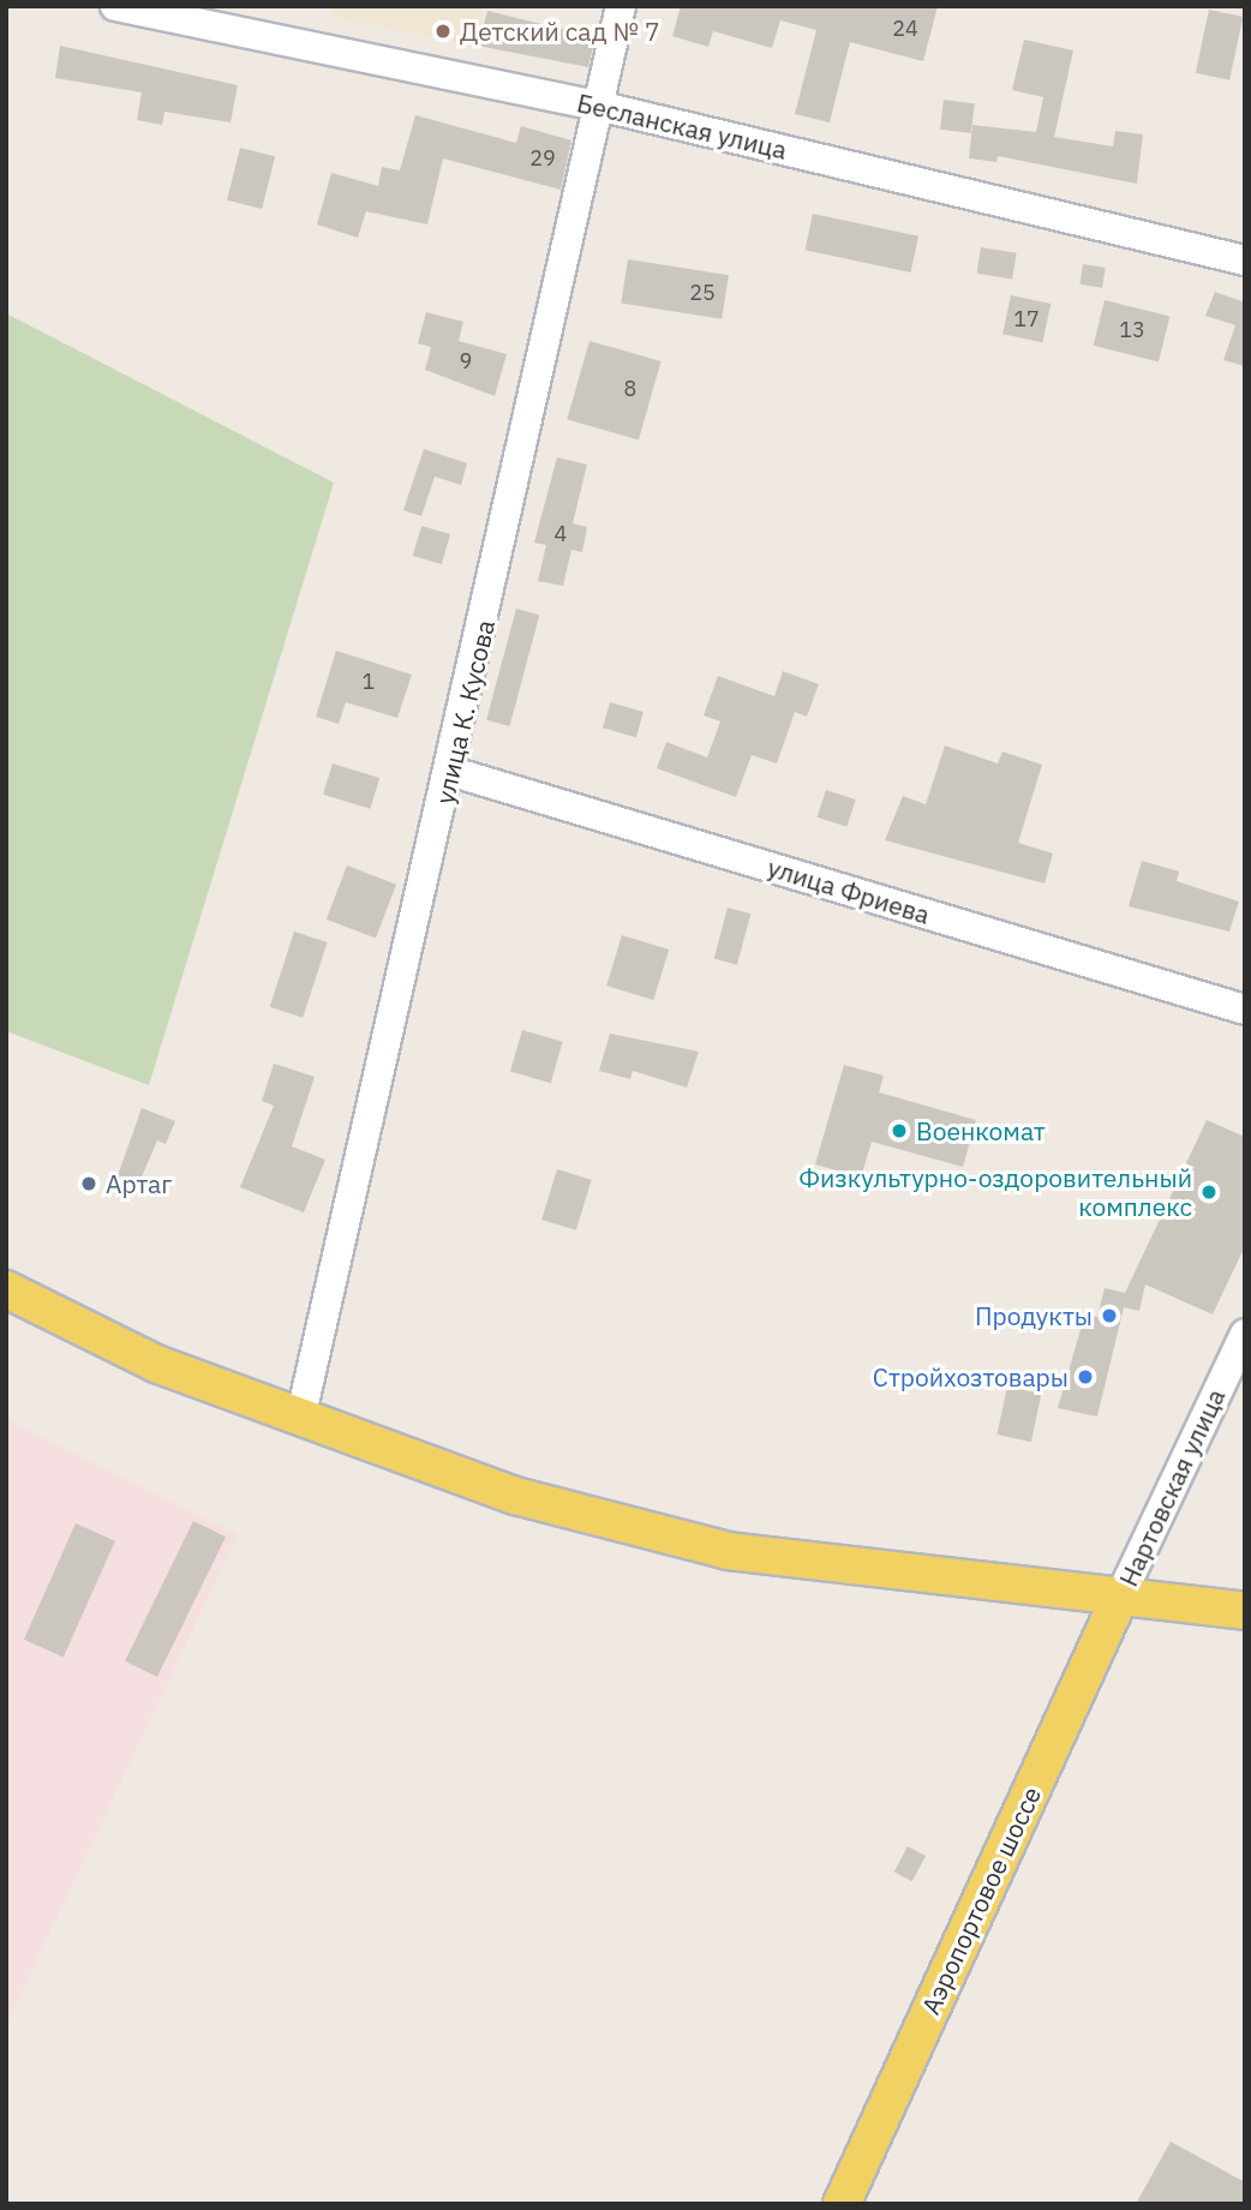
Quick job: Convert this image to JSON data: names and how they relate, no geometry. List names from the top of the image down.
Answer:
{
  "streets": {
    "main road": ["Аэропортовое шоссе"],
    "street": [
      "Бесланская улица",
      "улица К. Кусова",
      "улица Фриева",
      "Нартовская улица"
    ]
  },
  "crossings": [
    ["Бесланская улица", "улица К. Кусова"],
    ["улица К. Кусова", "улица Фриева"],
    ["Нартовская улица", "Аэропортовое шоссе"]
  ],
  "places": [
    "Детский сад № 7",
    "Военкомат",
    "Артаг",
    "Физкультурно-оздоровительный комплекс",
    "Продукты",
    "Стройхозтовары"
  ],
  "house_numbers": [
    "24",
    "29",
    "25",
    "17",
    "13",
    "9",
    "8",
    "4",
    "1"
  ]
}
